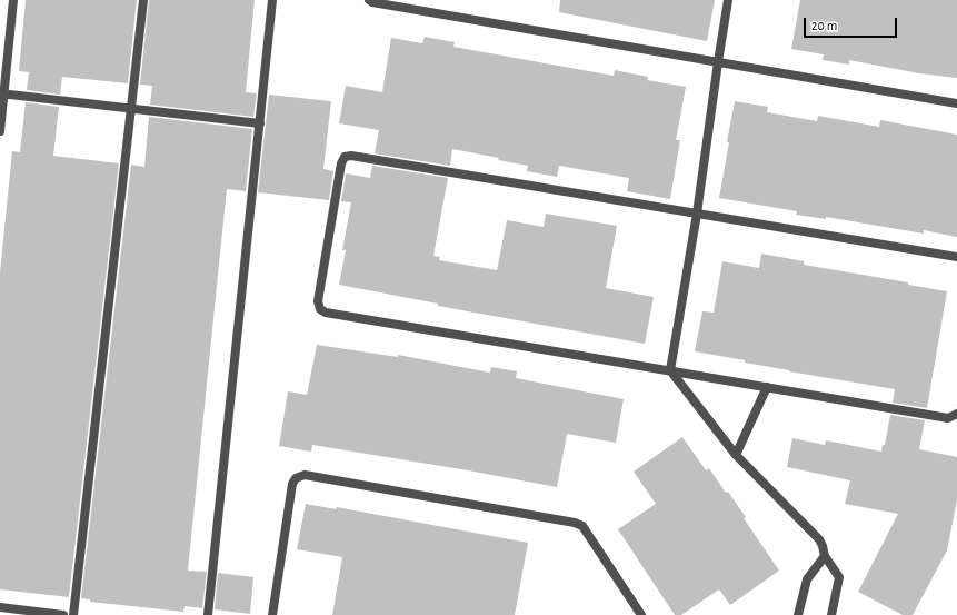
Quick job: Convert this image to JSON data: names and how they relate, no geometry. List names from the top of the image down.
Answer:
{
  "scale_bar": "20 m"
}
